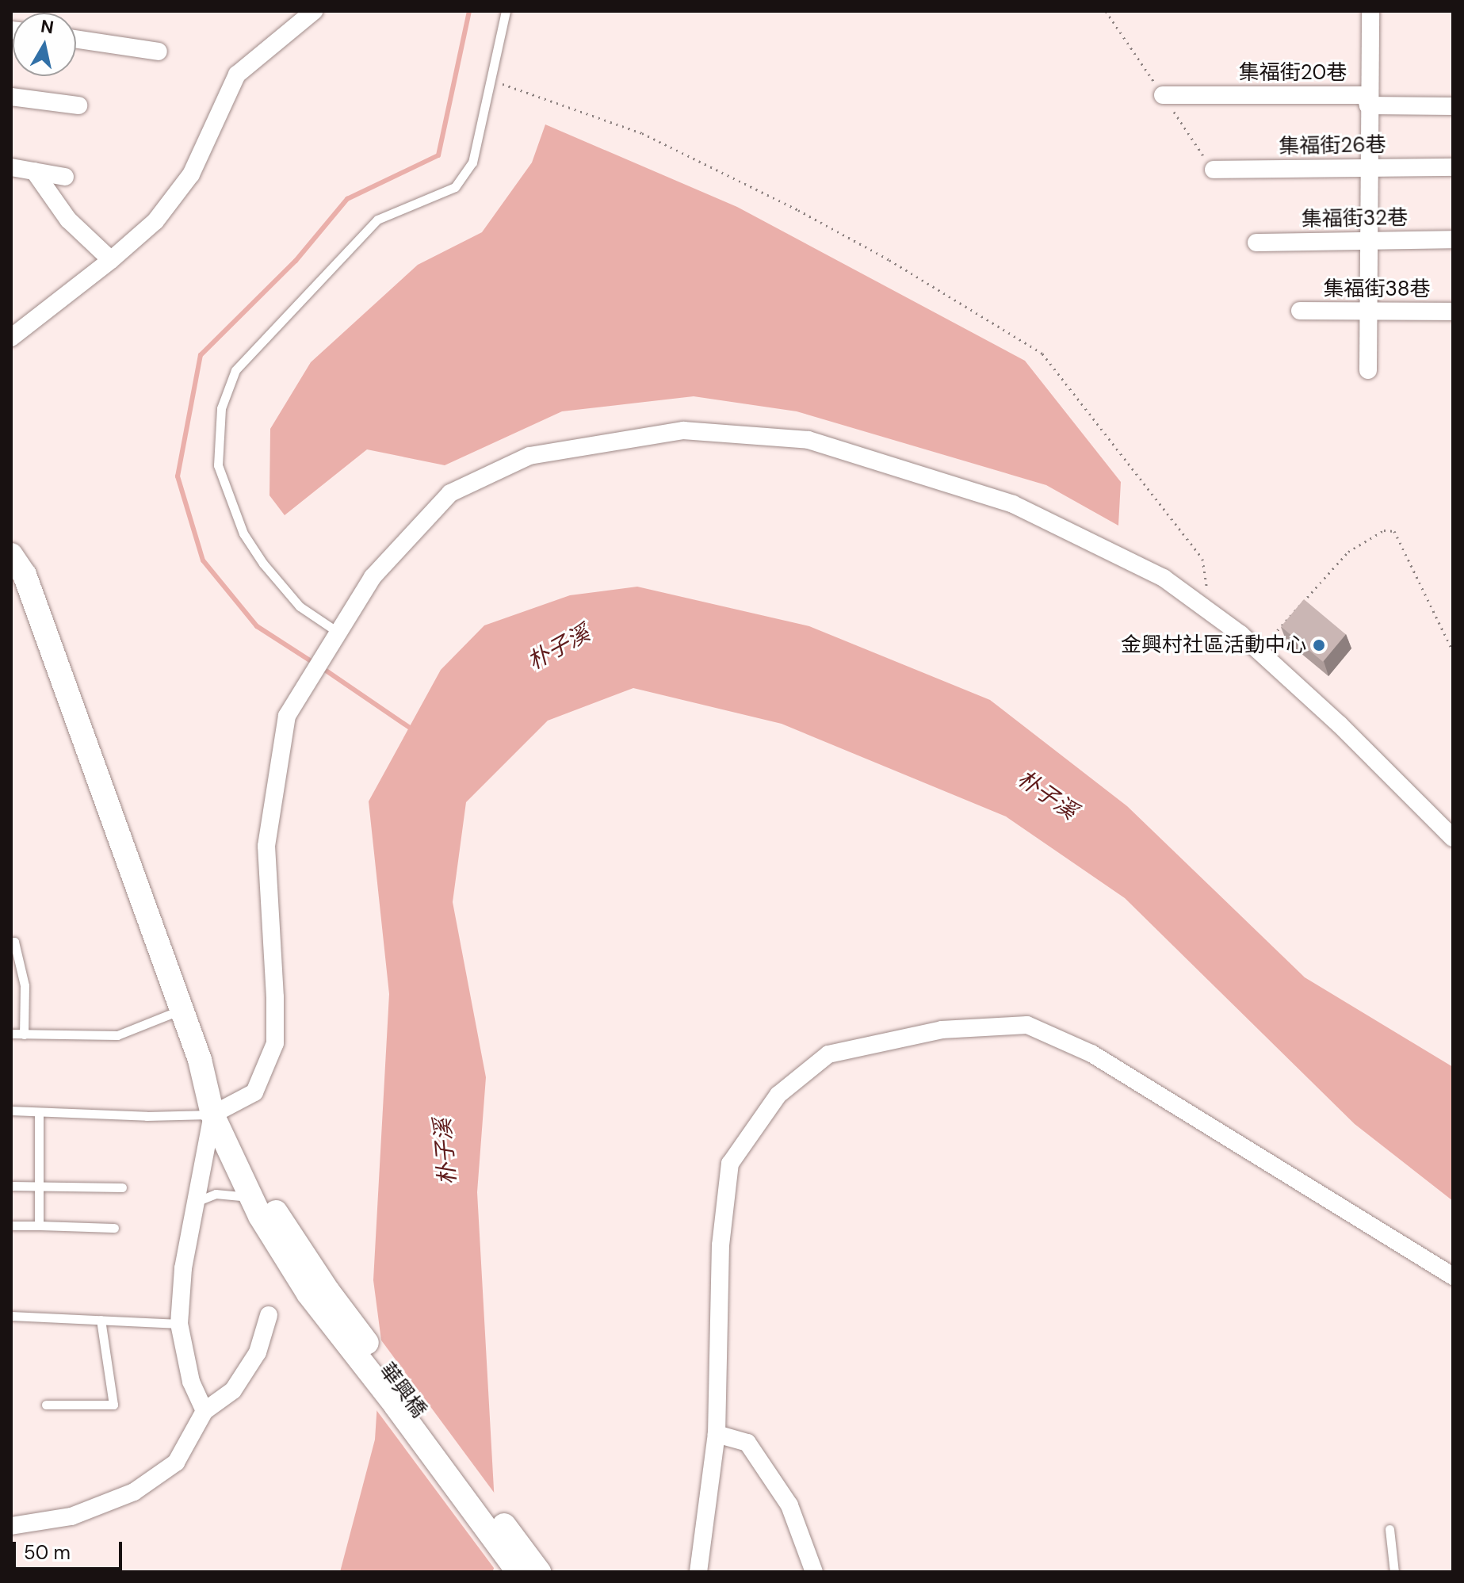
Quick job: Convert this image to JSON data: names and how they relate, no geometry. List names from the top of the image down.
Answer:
{
  "streets": {
    "street": [
      "集福街20巷",
      "集福街26巷",
      "集福街32巷",
      "集福街38巷",
      "華興橋"
    ]
  },
  "water": ["朴子溪"],
  "places": ["金興村社區活動中心"],
  "scale_bar": "50 m",
  "north": "top"
}
